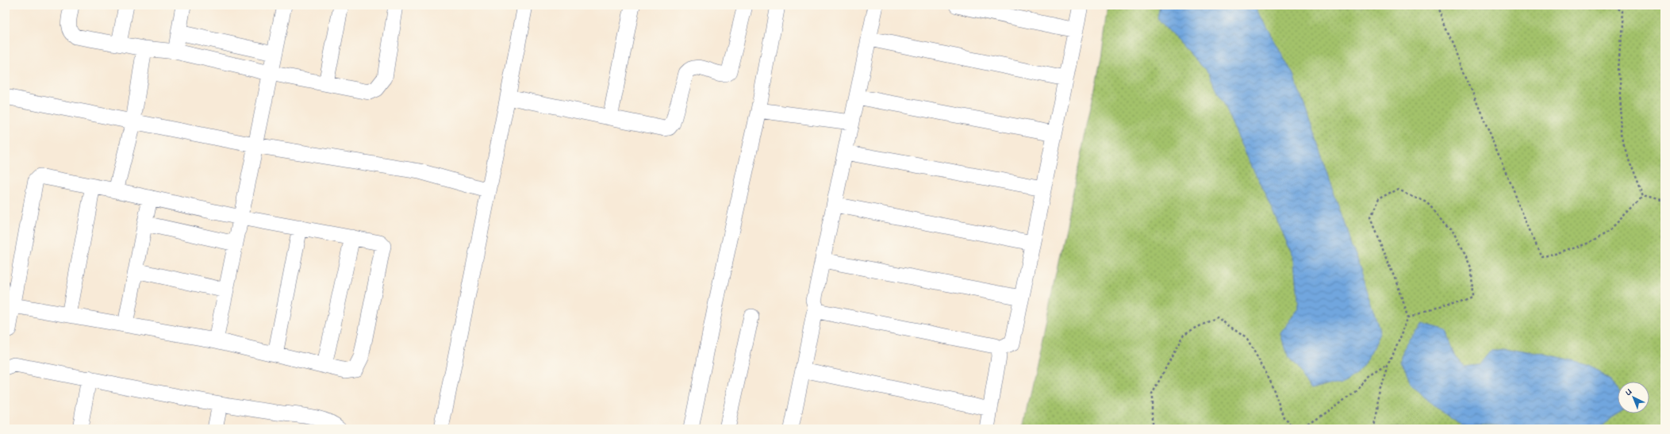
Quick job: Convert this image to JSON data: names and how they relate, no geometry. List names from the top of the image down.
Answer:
{
  "north": "top left"
}
